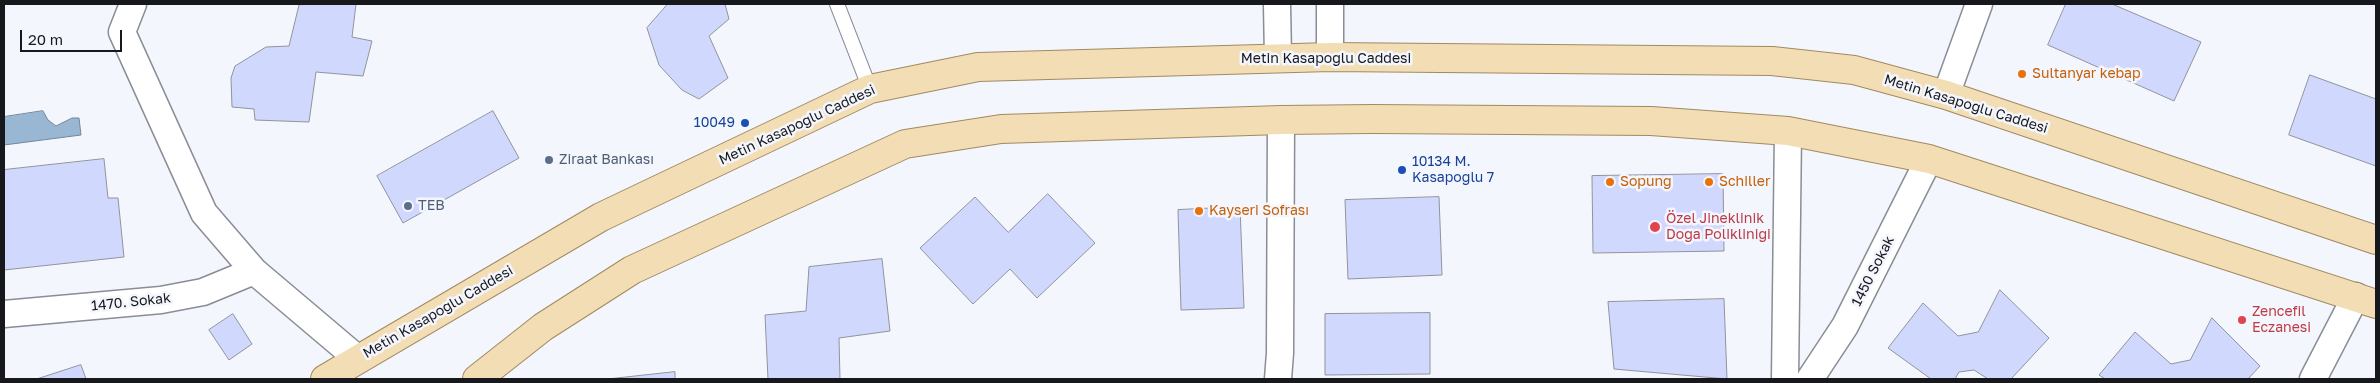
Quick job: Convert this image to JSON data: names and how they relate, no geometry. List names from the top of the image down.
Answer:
{
  "streets": {
    "main road": ["Metin Kasapoğlu Caddesi"],
    "street": ["1450 Sokak", "1470. Sokak"]
  },
  "places": [
    "Sultanyar kebap",
    "10049",
    "Ziraat Bankası",
    "10134 M. Kasapoğlu 7",
    "Sopung",
    "Schiller",
    "TEB",
    "Kayseri Sofrası",
    "Özel Jineklinik Doğa Polikliniği",
    "Zencefil Eczanesi"
  ],
  "scale_bar": "20 m"
}
